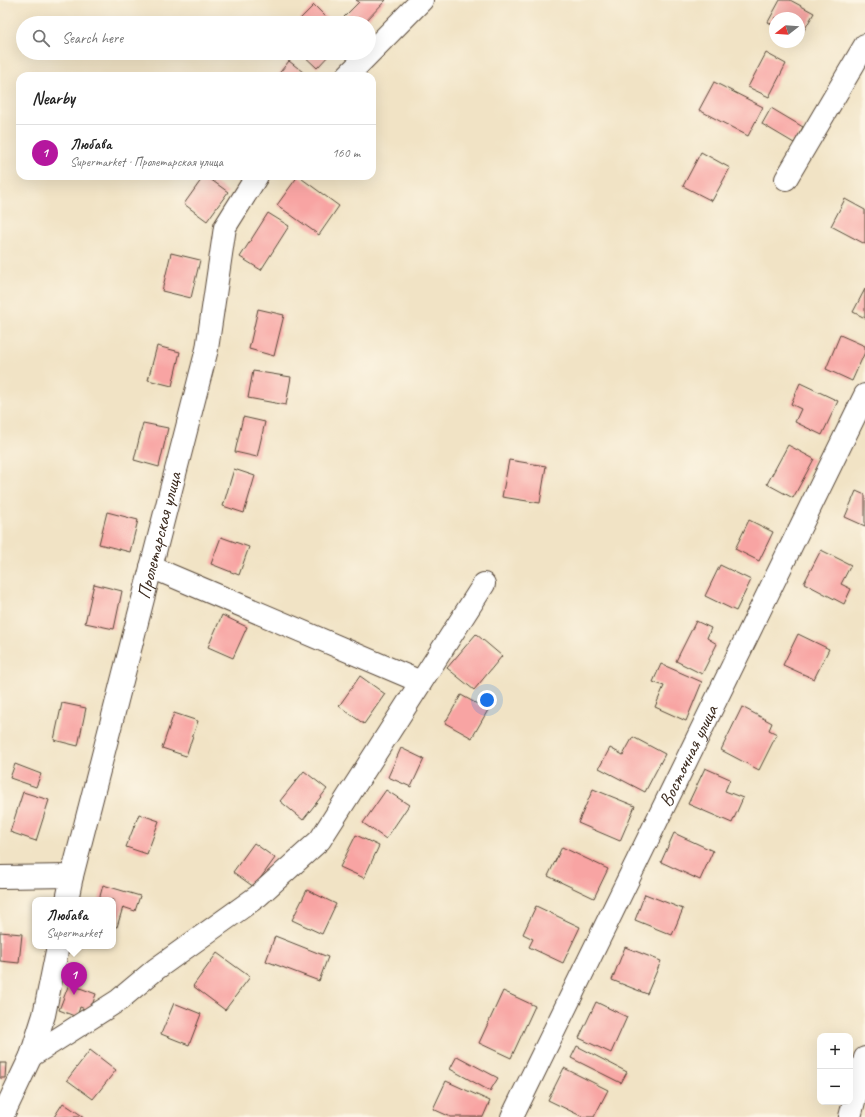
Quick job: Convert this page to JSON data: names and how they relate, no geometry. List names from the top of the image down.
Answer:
{
  "streets": {
    "street": ["Пролетарская улица", "Восточная улица"]
  },
  "north": "left",
  "page": {
    "search": "Search here",
    "heading": "Nearby",
    "list": [
      {
        "mark": "1",
        "name": "Любава",
        "note": "Supermarket · Пролетарская улица",
        "value": "160 m"
      }
    ],
    "popup": ["Любава", "Supermarket"],
    "pins": "1",
    "map_buttons": ["+", "−"]
  }
}
